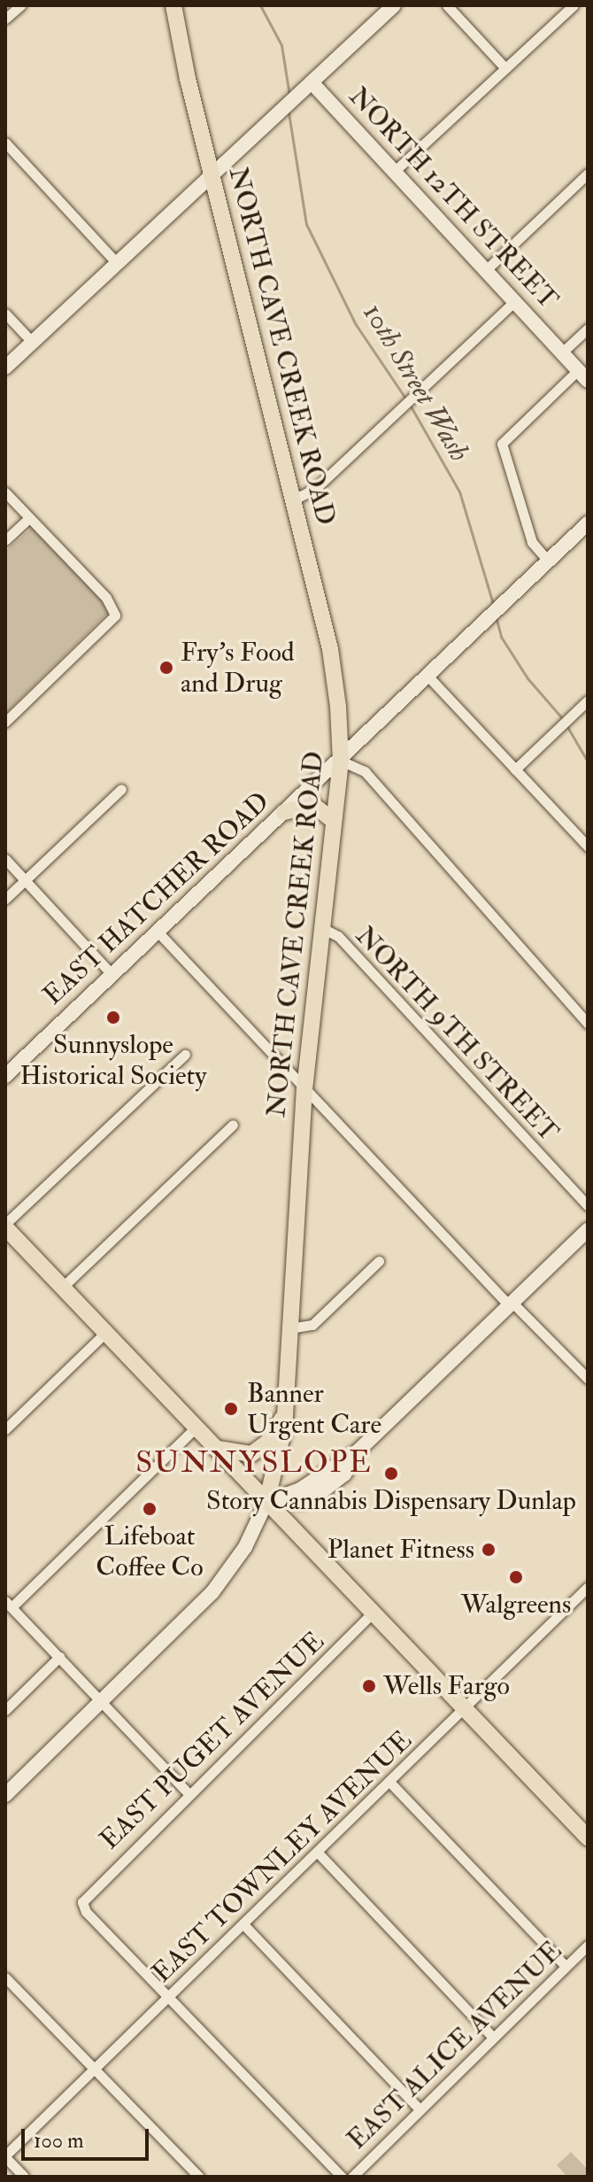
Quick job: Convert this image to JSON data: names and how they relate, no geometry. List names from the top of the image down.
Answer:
{
  "streets": {
    "main road": ["NORTH CAVE CREEK ROAD"],
    "street": [
      "NORTH 12TH STREET",
      "EAST HATCHER ROAD",
      "NORTH 9TH STREET",
      "EAST PUGET AVENUE",
      "EAST TOWNLEY AVENUE",
      "EAST ALICE AVENUE"
    ]
  },
  "crossings": [
    ["NORTH CAVE CREEK ROAD", "EAST HATCHER ROAD"],
    ["NORTH CAVE CREEK ROAD", "NORTH 9TH STREET"],
    ["EAST PUGET AVENUE", "EAST TOWNLEY AVENUE"]
  ],
  "districts": ["SUNNYSLOPE"],
  "water": ["10th Street Wash"],
  "places": [
    "Fry's Food and Drug",
    "Sunnyslope Historical Society",
    "Banner Urgent Care",
    "Story Cannabis Dispensary Dunlap",
    "Lifeboat Coffee Co",
    "Planet Fitness",
    "Walgreens",
    "Wells Fargo"
  ],
  "scale_bar": "100 m"
}
